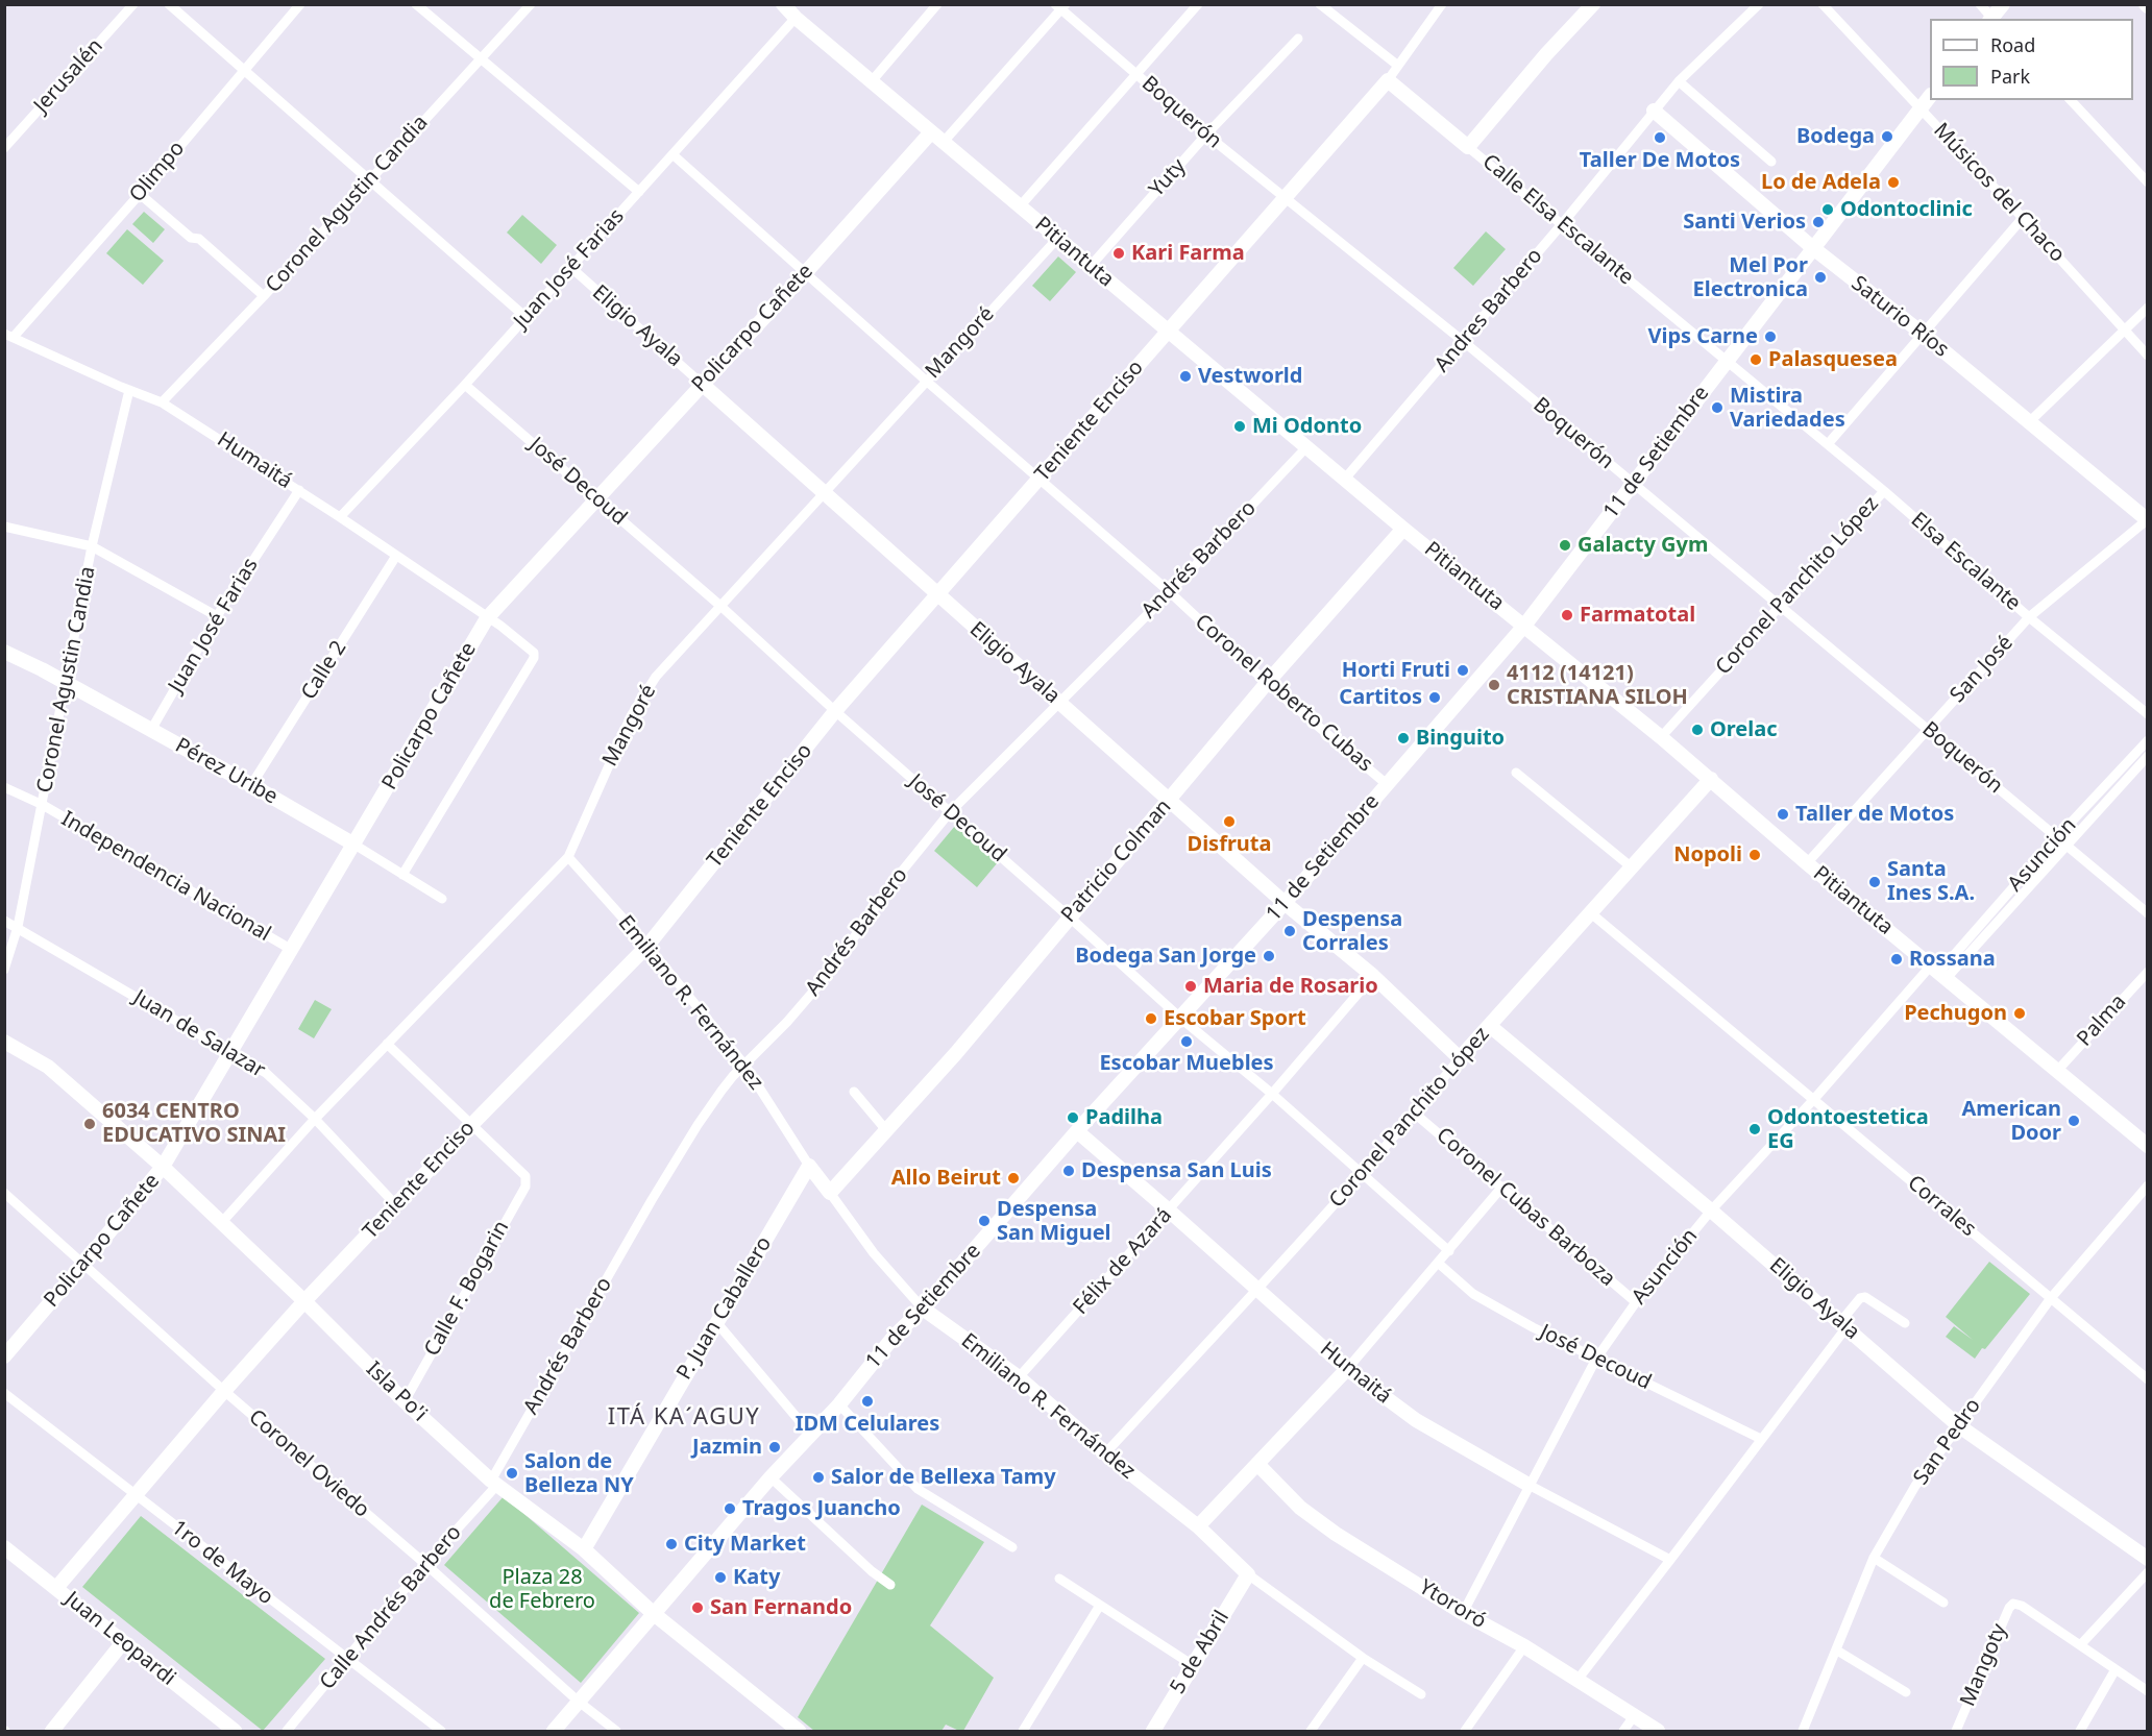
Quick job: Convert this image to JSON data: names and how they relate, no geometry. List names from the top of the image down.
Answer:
{
  "streets": {
    "street": [
      "Jerusalén",
      "Boquerón",
      "Olimpo",
      "Yuty",
      "Músicos del Chaco",
      "Coronel Agustin Candia",
      "Calle Elsa Escalante",
      "Pitiantuta",
      "Juan José Farias",
      "Andres Barbero",
      "Saturio Ríos",
      "Eligio Ayala",
      "Policarpo Cañete",
      "Mangoré",
      "Teniente Enciso",
      "11 de Setiembre",
      "Humaitá",
      "José Decoud",
      "Andrés Barbero",
      "Elsa Escalante",
      "Coronel Panchito López",
      "San José",
      "Calle 2",
      "Coronel Roberto Cubas",
      "Pérez Uribe",
      "Asunción",
      "Patricio Colman",
      "Independencia Nacional",
      "Emiliano R. Fernández",
      "Palma",
      "Juan de Salazar",
      "Corrales",
      "Coronel Cubas Barboza",
      "Félix de Azará",
      "Calle F. Bogarin",
      "P. Juan Caballero",
      "Isla Po'i",
      "San Pedro",
      "Coronel Oviedo",
      "1ro de Mayo",
      "Ytororó",
      "Calle Andrés Barbero",
      "Juan Leopardi",
      "5 de Abril",
      "Mangoty"
    ]
  },
  "crossings": [
    ["Boquerón", "Yuty"],
    ["Boquerón", "Andres Barbero"],
    ["Boquerón", "Teniente Enciso"],
    ["Boquerón", "11 de Setiembre"],
    ["Boquerón", "Coronel Panchito López"],
    ["Boquerón", "San José"],
    ["Boquerón", "Asunción"],
    ["Olimpo", "Humaitá"],
    ["Yuty", "Pitiantuta"],
    ["Músicos del Chaco", "11 de Setiembre"],
    ["Coronel Agustin Candia", "Humaitá"],
    ["Coronel Agustin Candia", "Pérez Uribe"],
    ["Coronel Agustin Candia", "Independencia Nacional"],
    ["Coronel Agustin Candia", "Juan de Salazar"],
    ["Calle Elsa Escalante", "Andres Barbero"],
    ["Calle Elsa Escalante", "Teniente Enciso"],
    ["Calle Elsa Escalante", "11 de Setiembre"],
    ["Calle Elsa Escalante", "Elsa Escalante"],
    ["Pitiantuta", "Juan José Farias"],
    ["Pitiantuta", "Andres Barbero"],
    ["Pitiantuta", "Policarpo Cañete"],
    ["Pitiantuta", "Mangoré"],
    ["Pitiantuta", "Teniente Enciso"],
    ["Pitiantuta", "11 de Setiembre"],
    ["Pitiantuta", "Andrés Barbero"],
    ["Pitiantuta", "Coronel Panchito López"],
    ["Pitiantuta", "San José"],
    ["Pitiantuta", "Asunción"],
    ["Pitiantuta", "Patricio Colman"],
    ["Pitiantuta", "Palma"],
    ["Juan José Farias", "Eligio Ayala"],
    ["Juan José Farias", "Humaitá"],
    ["Juan José Farias", "José Decoud"],
    ["Juan José Farias", "Coronel Roberto Cubas"],
    ["Juan José Farias", "Pérez Uribe"],
    ["Andres Barbero", "Saturio Ríos"],
    ["Saturio Ríos", "11 de Setiembre"],
    ["Saturio Ríos", "San José"],
    ["Eligio Ayala", "Policarpo Cañete"],
    ["Eligio Ayala", "Mangoré"],
    ["Eligio Ayala", "Teniente Enciso"],
    ["Eligio Ayala", "11 de Setiembre"],
    ["Eligio Ayala", "Andrés Barbero"],
    ["Eligio Ayala", "Coronel Panchito López"],
    ["Eligio Ayala", "Asunción"],
    ["Eligio Ayala", "Patricio Colman"],
    ["Eligio Ayala", "Félix de Azará"],
    ["Eligio Ayala", "San Pedro"],
    ["Policarpo Cañete", "Humaitá"],
    ["Policarpo Cañete", "José Decoud"],
    ["Policarpo Cañete", "Coronel Roberto Cubas"],
    ["Policarpo Cañete", "Pérez Uribe"],
    ["Policarpo Cañete", "Independencia Nacional"],
    ["Policarpo Cañete", "Juan de Salazar"],
    ["Policarpo Cañete", "Isla Po'i"],
    ["Policarpo Cañete", "Coronel Oviedo"],
    ["Mangoré", "José Decoud"],
    ["Mangoré", "Coronel Roberto Cubas"],
    ["Mangoré", "Emiliano R. Fernández"],
    ["Mangoré", "Juan de Salazar"],
    ["Mangoré", "Isla Po'i"],
    ["Teniente Enciso", "José Decoud"],
    ["Teniente Enciso", "Coronel Roberto Cubas"],
    ["Teniente Enciso", "Emiliano R. Fernández"],
    ["Teniente Enciso", "Juan de Salazar"],
    ["Teniente Enciso", "Calle F. Bogarin"],
    ["Teniente Enciso", "Isla Po'i"],
    ["Teniente Enciso", "Coronel Oviedo"],
    ["Teniente Enciso", "1ro de Mayo"],
    ["Teniente Enciso", "Juan Leopardi"],
    ["11 de Setiembre", "Humaitá"],
    ["11 de Setiembre", "José Decoud"],
    ["11 de Setiembre", "Elsa Escalante"],
    ["11 de Setiembre", "Coronel Roberto Cubas"],
    ["11 de Setiembre", "Emiliano R. Fernández"],
    ["11 de Setiembre", "Isla Po'i"],
    ["11 de Setiembre", "Coronel Oviedo"],
    ["Humaitá", "Coronel Panchito López"],
    ["Humaitá", "Calle 2"],
    ["Humaitá", "Pérez Uribe"],
    ["Humaitá", "Asunción"],
    ["Humaitá", "Félix de Azará"],
    ["José Decoud", "Andrés Barbero"],
    ["José Decoud", "Coronel Panchito López"],
    ["José Decoud", "Asunción"],
    ["José Decoud", "Patricio Colman"],
    ["José Decoud", "Félix de Azará"],
    ["Andrés Barbero", "Coronel Roberto Cubas"],
    ["Andrés Barbero", "Emiliano R. Fernández"],
    ["Andrés Barbero", "Isla Po'i"],
    ["Andrés Barbero", "Calle Andrés Barbero"],
    ["Elsa Escalante", "Coronel Panchito López"],
    ["Elsa Escalante", "San José"],
    ["Coronel Panchito López", "Emiliano R. Fernández"],
    ["Coronel Panchito López", "Corrales"],
    ["Coronel Panchito López", "Coronel Cubas Barboza"],
    ["Calle 2", "Pérez Uribe"],
    ["Coronel Roberto Cubas", "Patricio Colman"],
    ["Asunción", "Corrales"],
    ["Asunción", "Coronel Cubas Barboza"],
    ["Asunción", "Ytororó"],
    ["Patricio Colman", "Emiliano R. Fernández"],
    ["Emiliano R. Fernández", "Félix de Azará"],
    ["Emiliano R. Fernández", "P. Juan Caballero"],
    ["Emiliano R. Fernández", "5 de Abril"],
    ["Corrales", "San Pedro"],
    ["Calle F. Bogarin", "Isla Po'i"],
    ["P. Juan Caballero", "Isla Po'i"],
    ["Isla Po'i", "Calle Andrés Barbero"],
    ["Coronel Oviedo", "Calle Andrés Barbero"],
    ["1ro de Mayo", "Calle Andrés Barbero"]
  ],
  "districts": ["ITÁ KA´AGUY"],
  "parks": ["Plaza 28 de Febrero"],
  "places": [
    "Bodega",
    "Taller De Motos",
    "Lo de Adela",
    "Odontoclinic",
    "Santi Verios",
    "Kari Farma",
    "Mel Por Electronica",
    "Vips Carne",
    "Palasquesea",
    "Vestworld",
    "Mistira Variedades",
    "Mi Odonto",
    "Galacty Gym",
    "Farmatotal",
    "Horti Fruti",
    "4112 (14121) CRISTIANA SILOH",
    "Cartitos",
    "Orelac",
    "Binguito",
    "Taller de Motos",
    "Disfruta",
    "Nopoli",
    "Santa Ines S.A.",
    "Despensa Corrales",
    "Bodega San Jorge",
    "Rossana",
    "Maria de Rosario",
    "Pechugon",
    "Escobar Sport",
    "Escobar Muebles",
    "Padilha",
    "American Door",
    "6034 CENTRO EDUCATIVO SINAI",
    "Odontoestetica EG",
    "Despensa San Luis",
    "Allo Beirut",
    "Despensa San Miguel",
    "IDM Celulares",
    "Jazmin",
    "Salon de Belleza NY",
    "Salor de Bellexa Tamy",
    "Tragos Juancho",
    "City Market",
    "Katy",
    "San Fernando"
  ],
  "legend": ["Road", "Park"]
}
